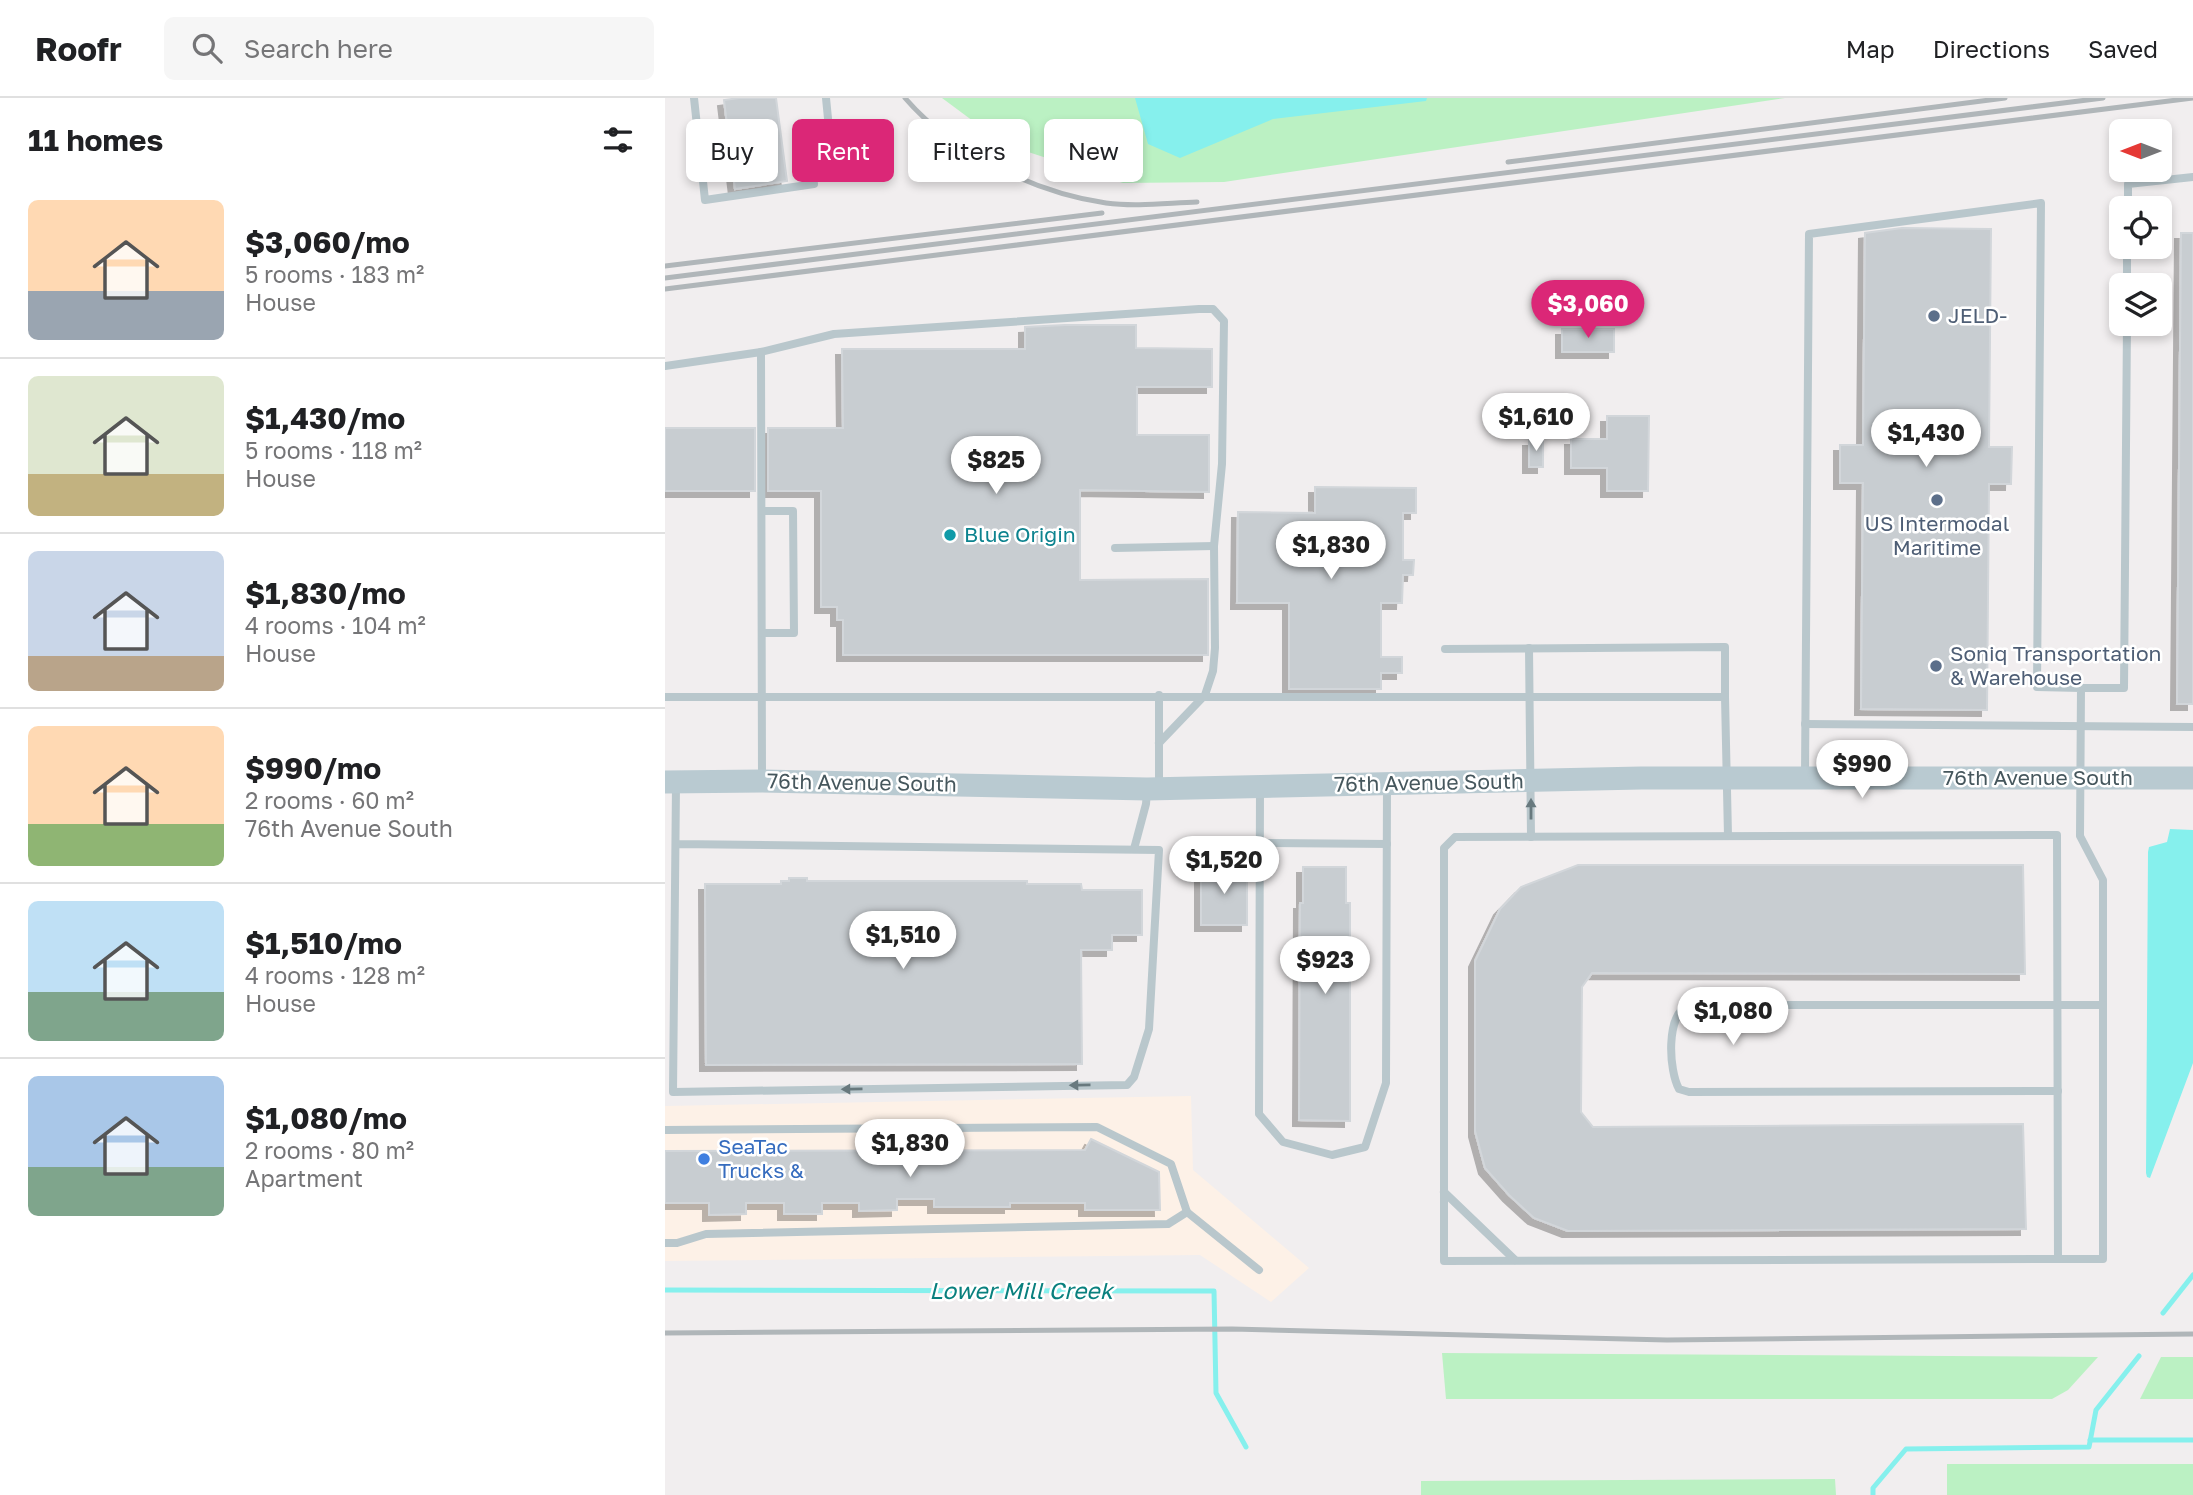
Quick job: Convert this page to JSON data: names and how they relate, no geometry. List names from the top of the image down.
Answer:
{
  "streets": {
    "street": ["76th Avenue South"]
  },
  "water": ["Lower Mill Creek"],
  "places": [
    "JELD-",
    "US Intermodal Maritime",
    "Blue Origin",
    "Soniq Transportation & Warehouse",
    "SeaTac Trucks &"
  ],
  "north": "left",
  "page": {
    "header": "Roofr",
    "search": "Search here",
    "nav": ["Map", "Directions", "Saved"],
    "heading": "11 homes",
    "chip": [
      "Buy",
      "Rent",
      "Filters",
      "New"
    ],
    "list": [
      {
        "name": "$3,060/mo",
        "note": "5 rooms · 183 m² · House"
      },
      {
        "name": "$1,430/mo",
        "note": "5 rooms · 118 m² · House"
      },
      {
        "name": "$1,830/mo",
        "note": "4 rooms · 104 m² · House"
      },
      {
        "name": "$990/mo",
        "note": "2 rooms · 60 m² · 76th Avenue South"
      },
      {
        "name": "$1,510/mo",
        "note": "4 rooms · 128 m² · House"
      },
      {
        "name": "$1,080/mo",
        "note": "2 rooms · 80 m² · Apartment"
      }
    ],
    "price": [
      "$3,060",
      "$1,610",
      "$1,430",
      "$825",
      "$1,830",
      "$990",
      "$1,520",
      "$1,510",
      "$923",
      "$1,080",
      "$1,830"
    ]
  }
}
